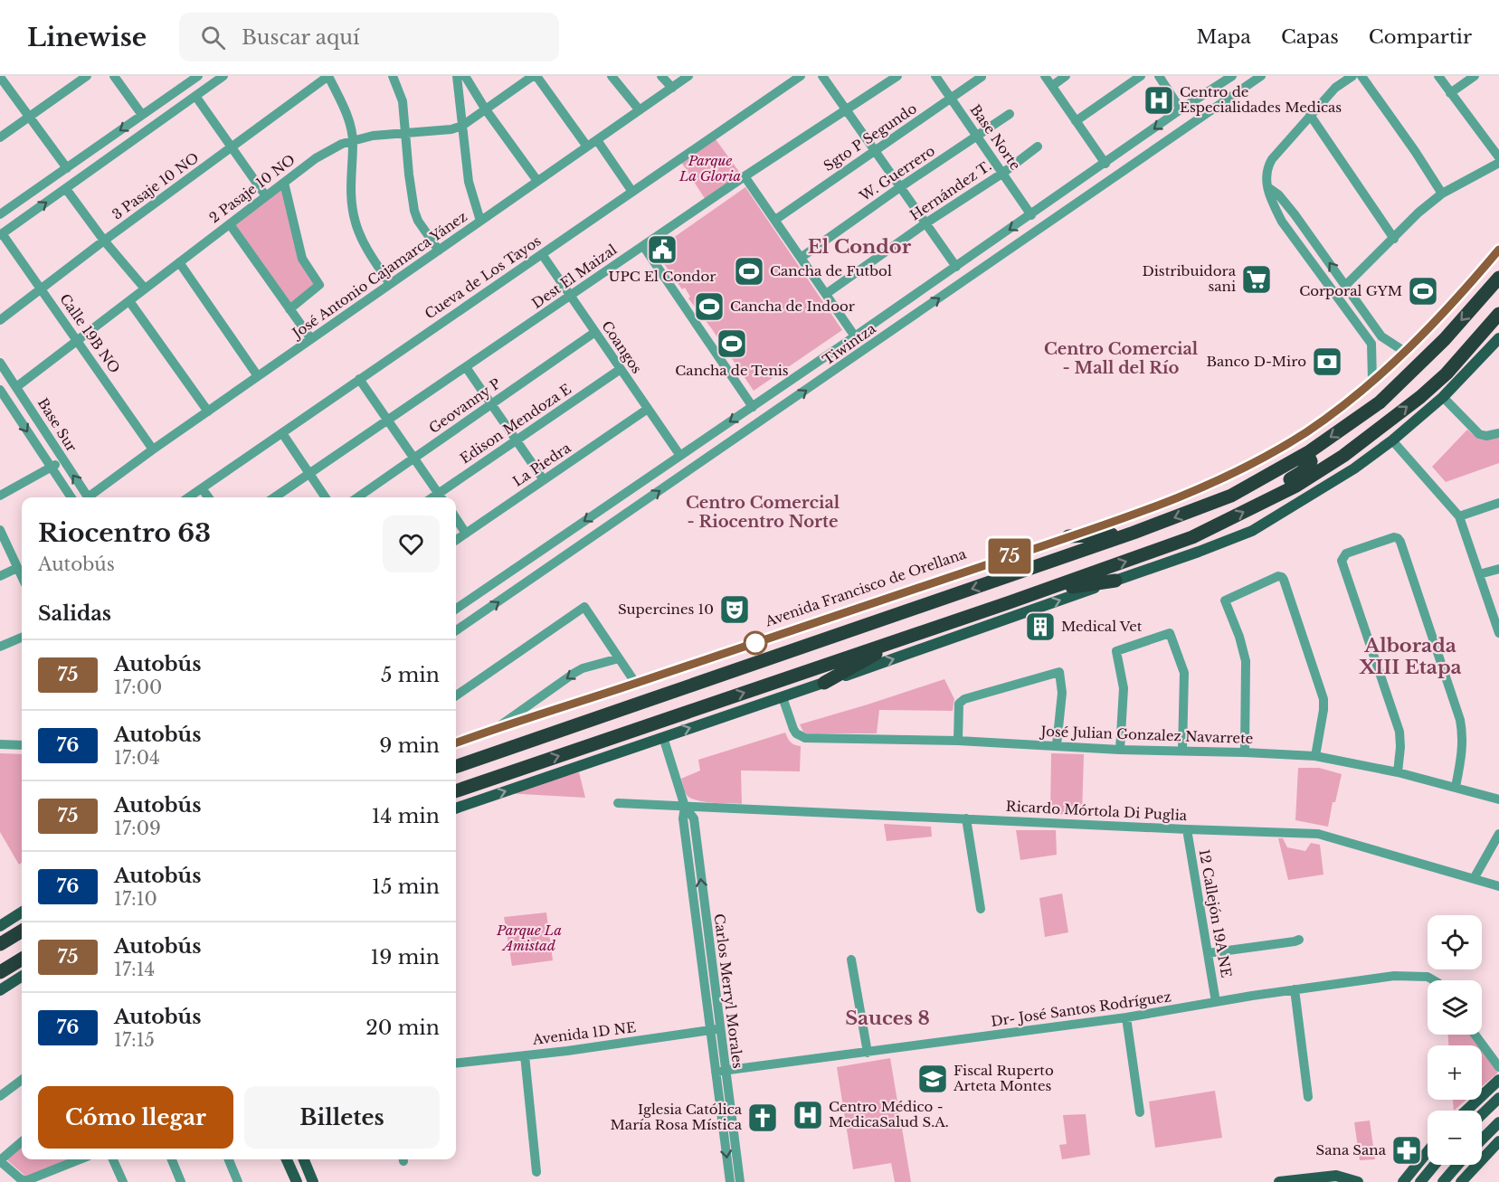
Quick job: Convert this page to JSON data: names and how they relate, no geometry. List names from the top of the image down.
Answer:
{
  "streets": {
    "main road": ["Avenida Francisco de Orellana"],
    "street": [
      "Sgto P Segundo",
      "Base Norte",
      "W. Guerrero",
      "3 Pasaje 10 NO",
      "2 Pasaje 10 NO",
      "Hernández T.",
      "José Antonio Cajamarca Yánez",
      "Dest El Maizal",
      "Cueva de Los Tayos",
      "Calle 19B NO",
      "Tiwintza",
      "Coangos",
      "Geovanny P",
      "Edison Mendoza E",
      "Base Sur",
      "La Piedra",
      "José Julian Gonzalez Navarrete",
      "Ricardo Mórtola Di Puglia",
      "12 Callejón 19A NE",
      "Carlos Merryl Morales",
      "Dr- José Santos Rodríguez",
      "Avenida 1D NE"
    ]
  },
  "crossings": [
    ["Sgto P Segundo", "Base Norte"],
    ["Base Norte", "W. Guerrero"],
    ["Base Norte", "Hernández T."],
    ["Base Norte", "Tiwintza"],
    ["3 Pasaje 10 NO", "Calle 19B NO"],
    ["2 Pasaje 10 NO", "Calle 19B NO"],
    ["2 Pasaje 10 NO", "Base Sur"],
    ["José Antonio Cajamarca Yánez", "Calle 19B NO"],
    ["Dest El Maizal", "Coangos"],
    ["Cueva de Los Tayos", "Coangos"],
    ["Tiwintza", "Coangos"],
    ["Coangos", "Geovanny P"],
    ["Coangos", "Edison Mendoza E"],
    ["Coangos", "La Piedra"],
    ["Ricardo Mórtola Di Puglia", "12 Callejón 19A NE"],
    ["Ricardo Mórtola Di Puglia", "Carlos Merryl Morales"],
    ["12 Callejón 19A NE", "Dr- José Santos Rodríguez"],
    ["Carlos Merryl Morales", "Dr- José Santos Rodríguez"],
    ["Carlos Merryl Morales", "Avenida 1D NE"]
  ],
  "districts": [
    "El Condor",
    "Centro Comercial - Mall del Río",
    "Centro Comercial - Riocentro Norte",
    "Alborada XIII Etapa",
    "Sauces 8"
  ],
  "parks": ["Parque La Gloria", "Parque La Amistad"],
  "places": {
    "hospital": ["Centro de Especialidades Medicas", "Centro Médico - MedicaSalud S.A."],
    "public building": ["UPC El Condor"],
    "sports": [
      "Cancha de Futbol",
      "Corporal GYM",
      "Cancha de Indoor",
      "Cancha de Tenis"
    ],
    "supermarket": ["Distribuidora sani"],
    "bank": ["Banco D-Miro"],
    "theatre": ["Supercines 10"],
    "building": ["Medical Vet"],
    "school or university": ["Fiscal Ruperto Arteta Montes"],
    "church": ["Iglesia Católica María Rosa Mística"],
    "pharmacy": ["Sana Sana"]
  },
  "lines": ["bus line 75"],
  "page": {
    "header": "Linewise",
    "search": "Buscar aquí",
    "nav": ["Mapa", "Capas", "Compartir"],
    "on_map": "75",
    "heading": [
      ["Riocentro 63", "Autobús"],
      "Salidas"
    ],
    "list": [
      {
        "mark": "75",
        "name": "Autobús",
        "note": "17:00",
        "value": "5 min"
      },
      {
        "mark": "76",
        "name": "Autobús",
        "note": "17:04",
        "value": "9 min"
      },
      {
        "mark": "75",
        "name": "Autobús",
        "note": "17:09",
        "value": "14 min"
      },
      {
        "mark": "76",
        "name": "Autobús",
        "note": "17:10",
        "value": "15 min"
      },
      {
        "mark": "75",
        "name": "Autobús",
        "note": "17:14",
        "value": "19 min"
      },
      {
        "mark": "76",
        "name": "Autobús",
        "note": "17:15",
        "value": "20 min"
      }
    ],
    "map_buttons": ["+", "−"],
    "buttons": ["Cómo llegar", "Billetes"]
  }
}
